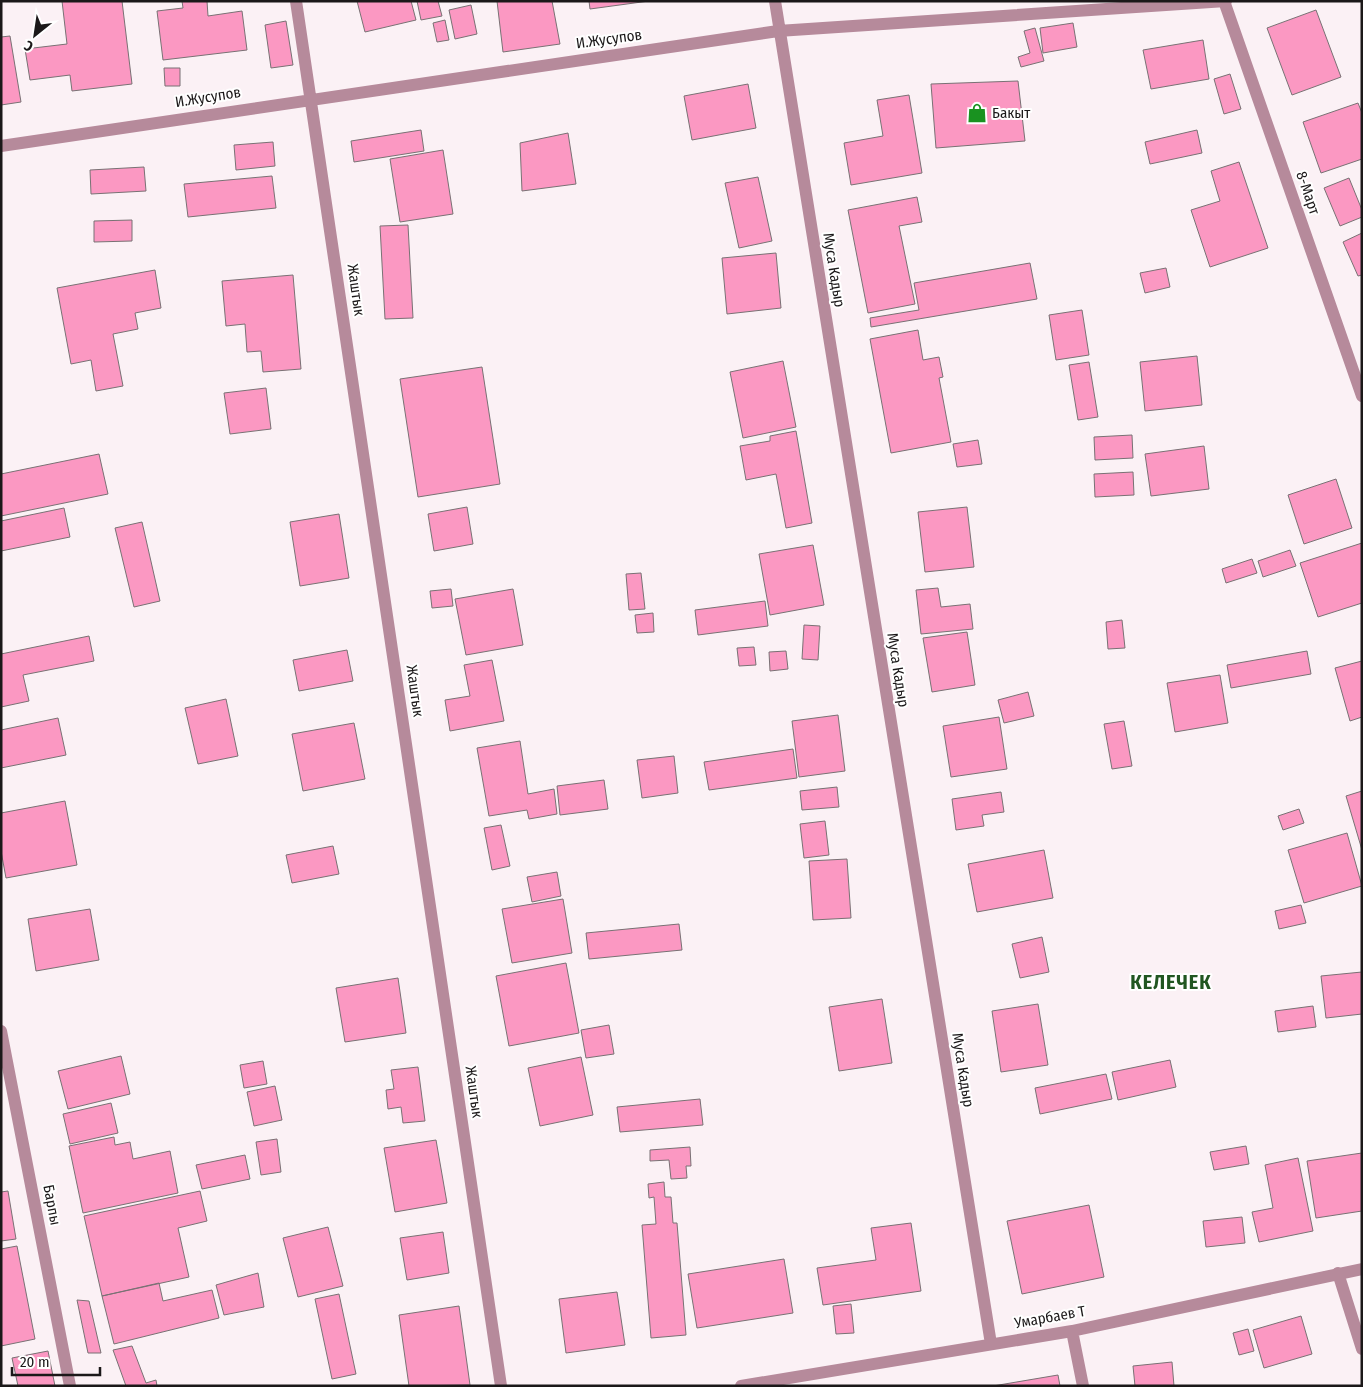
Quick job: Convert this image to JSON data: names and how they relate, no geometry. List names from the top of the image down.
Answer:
{
  "streets": {
    "street": [
      "И.Жусупов",
      "8-Март",
      "Муса Кадыр",
      "Жаштык",
      "Барпы",
      "Умарбаев Т"
    ]
  },
  "crossings": [
    ["И.Жусупов", "8-Март"],
    ["И.Жусупов", "Муса Кадыр"],
    ["И.Жусупов", "Жаштык"],
    ["Муса Кадыр", "Умарбаев Т"]
  ],
  "districts": ["КЕЛЕЧЕК"],
  "places": {
    "shop": ["Бакыт"]
  },
  "scale_bar": "20 m",
  "north": "bottom left"
}
